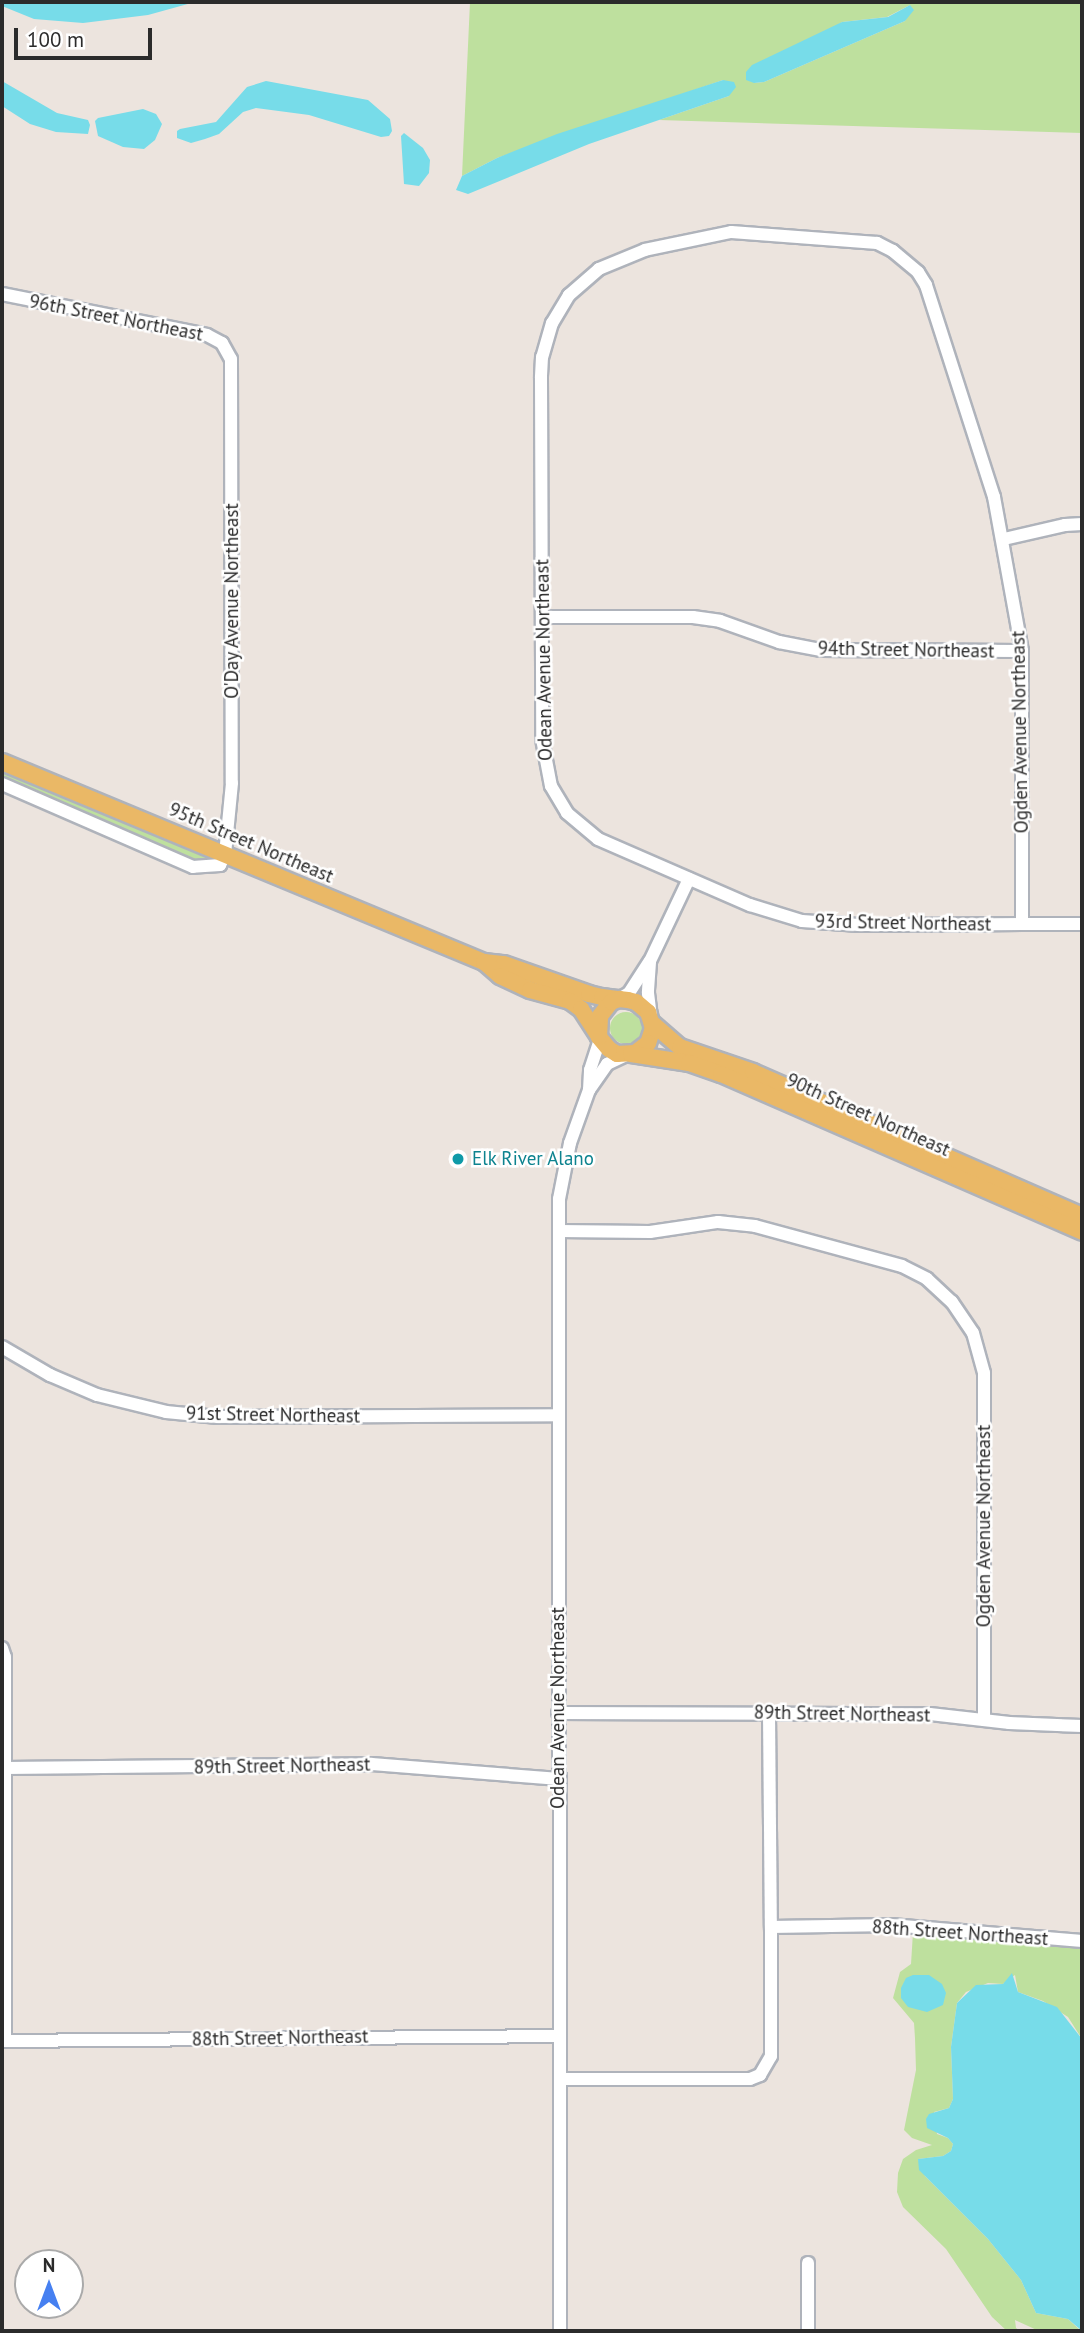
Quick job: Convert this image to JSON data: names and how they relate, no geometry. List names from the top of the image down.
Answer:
{
  "streets": {
    "main road": ["95th Street Northeast", "90th Street Northeast"],
    "street": [
      "96th Street Northeast",
      "O'Day Avenue Northeast",
      "94th Street Northeast",
      "Odean Avenue Northeast",
      "Ogden Avenue Northeast",
      "93rd Street Northeast",
      "91st Street Northeast",
      "89th Street Northeast",
      "88th Street Northeast"
    ]
  },
  "crossings": [
    ["96th Street Northeast", "O'Day Avenue Northeast"],
    ["O'Day Avenue Northeast", "95th Street Northeast"],
    ["94th Street Northeast", "Odean Avenue Northeast"],
    ["94th Street Northeast", "Ogden Avenue Northeast"],
    ["Odean Avenue Northeast", "Ogden Avenue Northeast"],
    ["Odean Avenue Northeast", "93rd Street Northeast"],
    ["Odean Avenue Northeast", "90th Street Northeast"],
    ["Odean Avenue Northeast", "91st Street Northeast"],
    ["Odean Avenue Northeast", "89th Street Northeast"],
    ["Odean Avenue Northeast", "88th Street Northeast"],
    ["Ogden Avenue Northeast", "93rd Street Northeast"],
    ["Ogden Avenue Northeast", "89th Street Northeast"]
  ],
  "places": ["Elk River Alano"],
  "scale_bar": "100 m",
  "north": "top"
}
